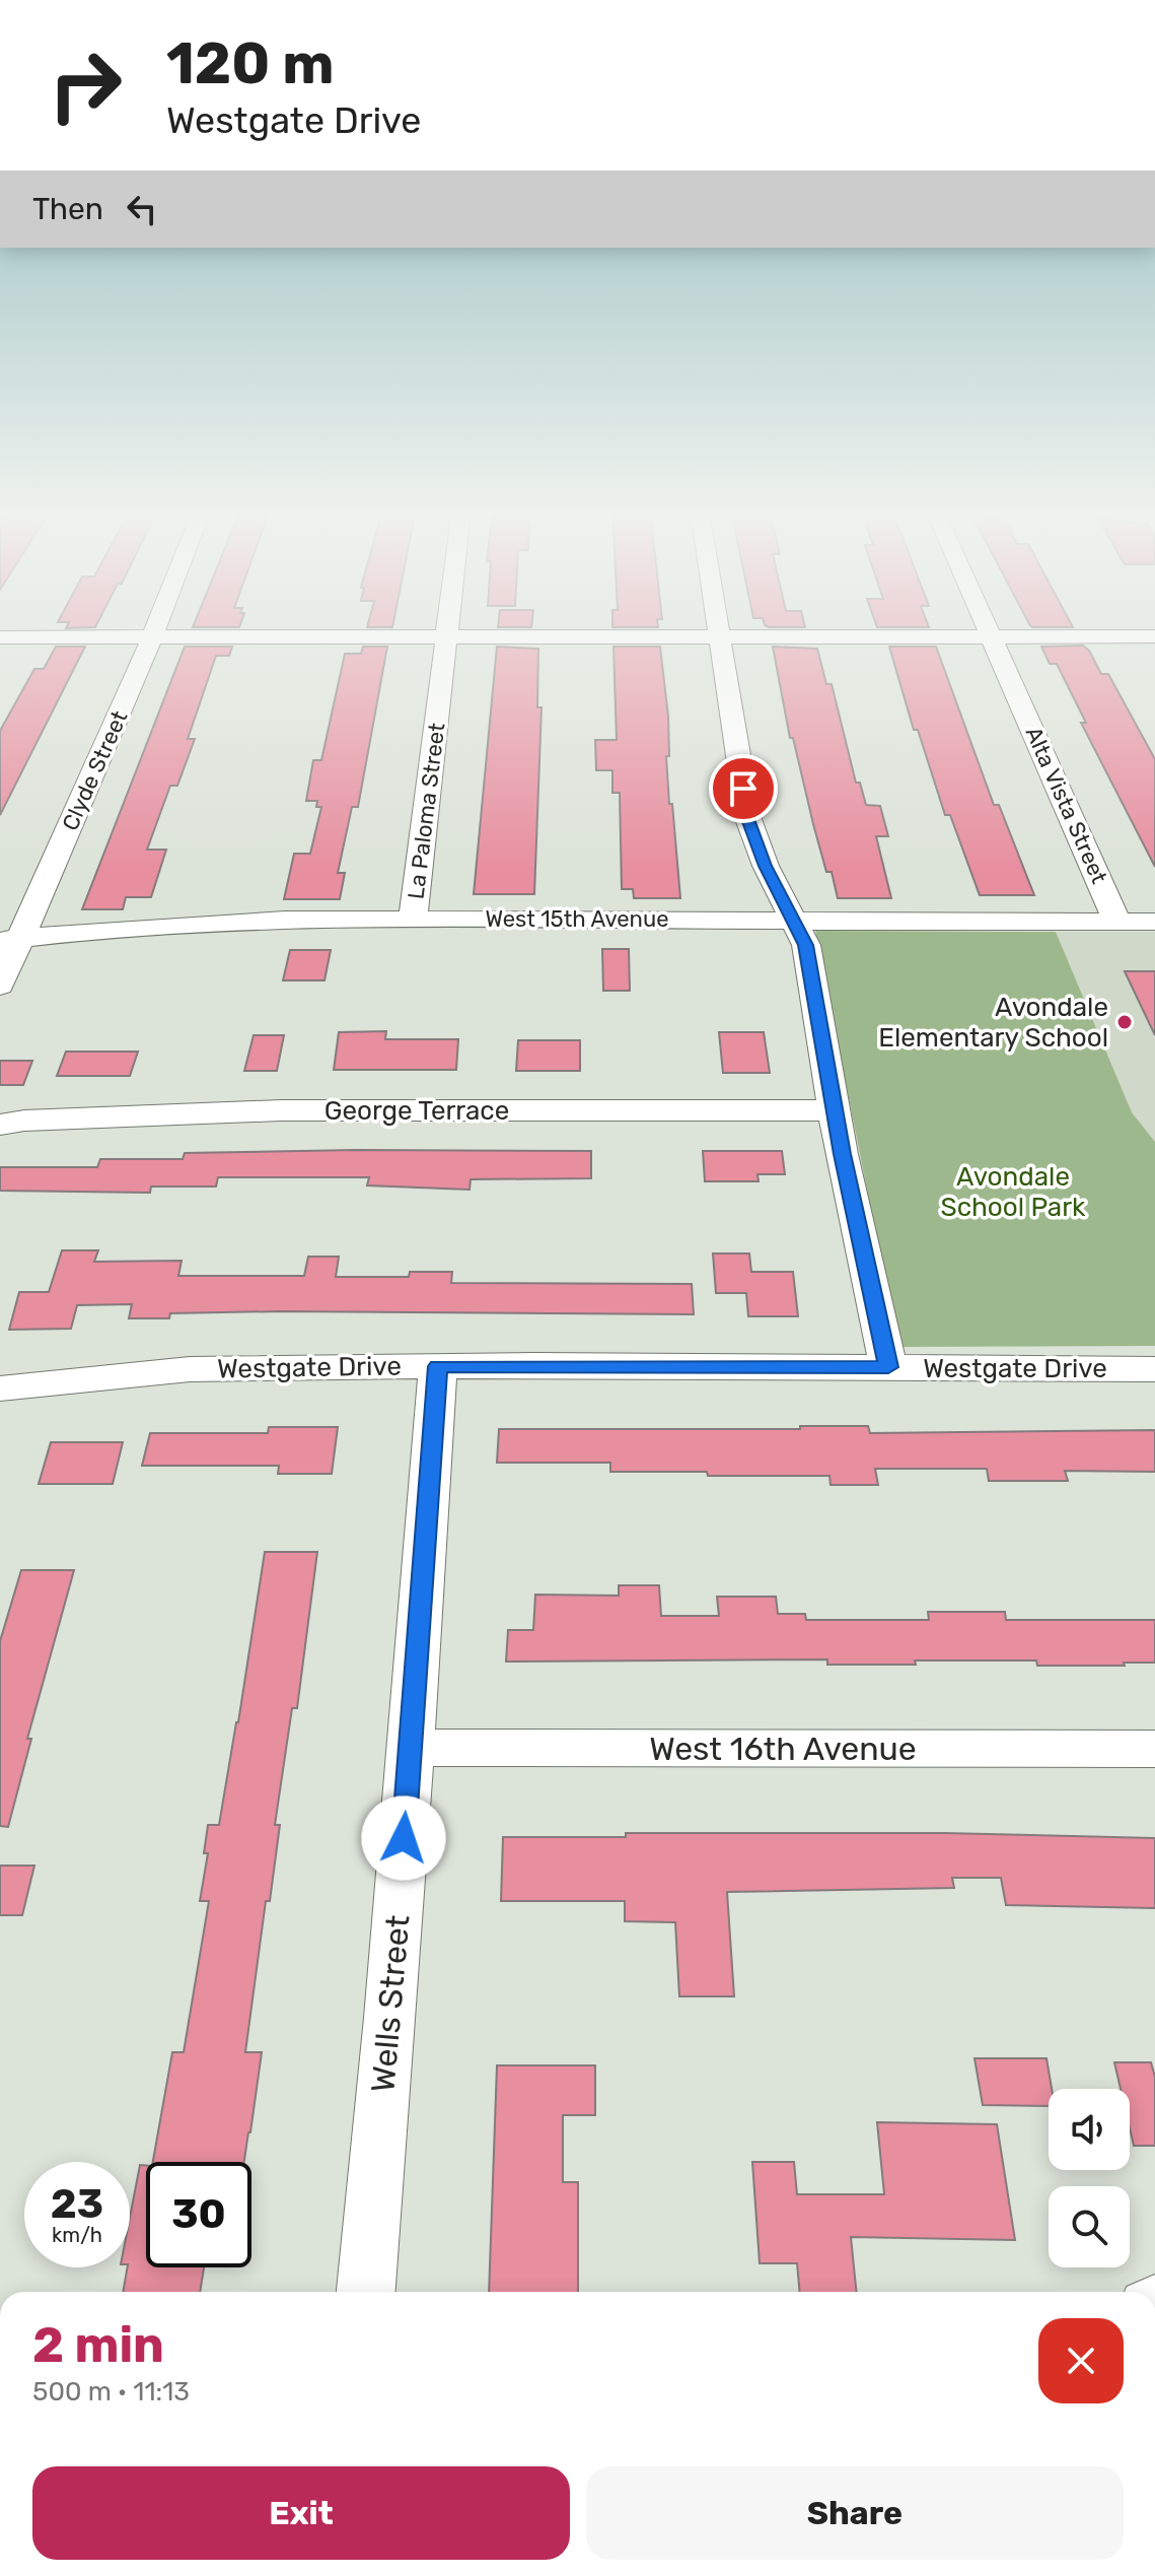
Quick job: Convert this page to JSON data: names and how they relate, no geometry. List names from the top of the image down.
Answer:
{
  "streets": {
    "street": [
      "Clyde Street",
      "Alta Vista Street",
      "La Paloma Street",
      "West 15th Avenue",
      "George Terrace",
      "Westgate Drive",
      "West 16th Avenue",
      "Wells Street"
    ]
  },
  "crossings": [
    ["Clyde Street", "West 15th Avenue"],
    ["Alta Vista Street", "West 15th Avenue"],
    ["La Paloma Street", "West 15th Avenue"],
    ["Westgate Drive", "Wells Street"],
    ["West 16th Avenue", "Wells Street"]
  ],
  "parks": ["Avondale School Park"],
  "places": ["Avondale Elementary School"],
  "page": {
    "turn": ["120 m", "Westgate Drive"],
    "then": "Then",
    "speed": "23 km/h",
    "limit": "30",
    "heading": ["2 min", "500 m · 11:13"],
    "buttons": ["Exit", "Share"]
  }
}
